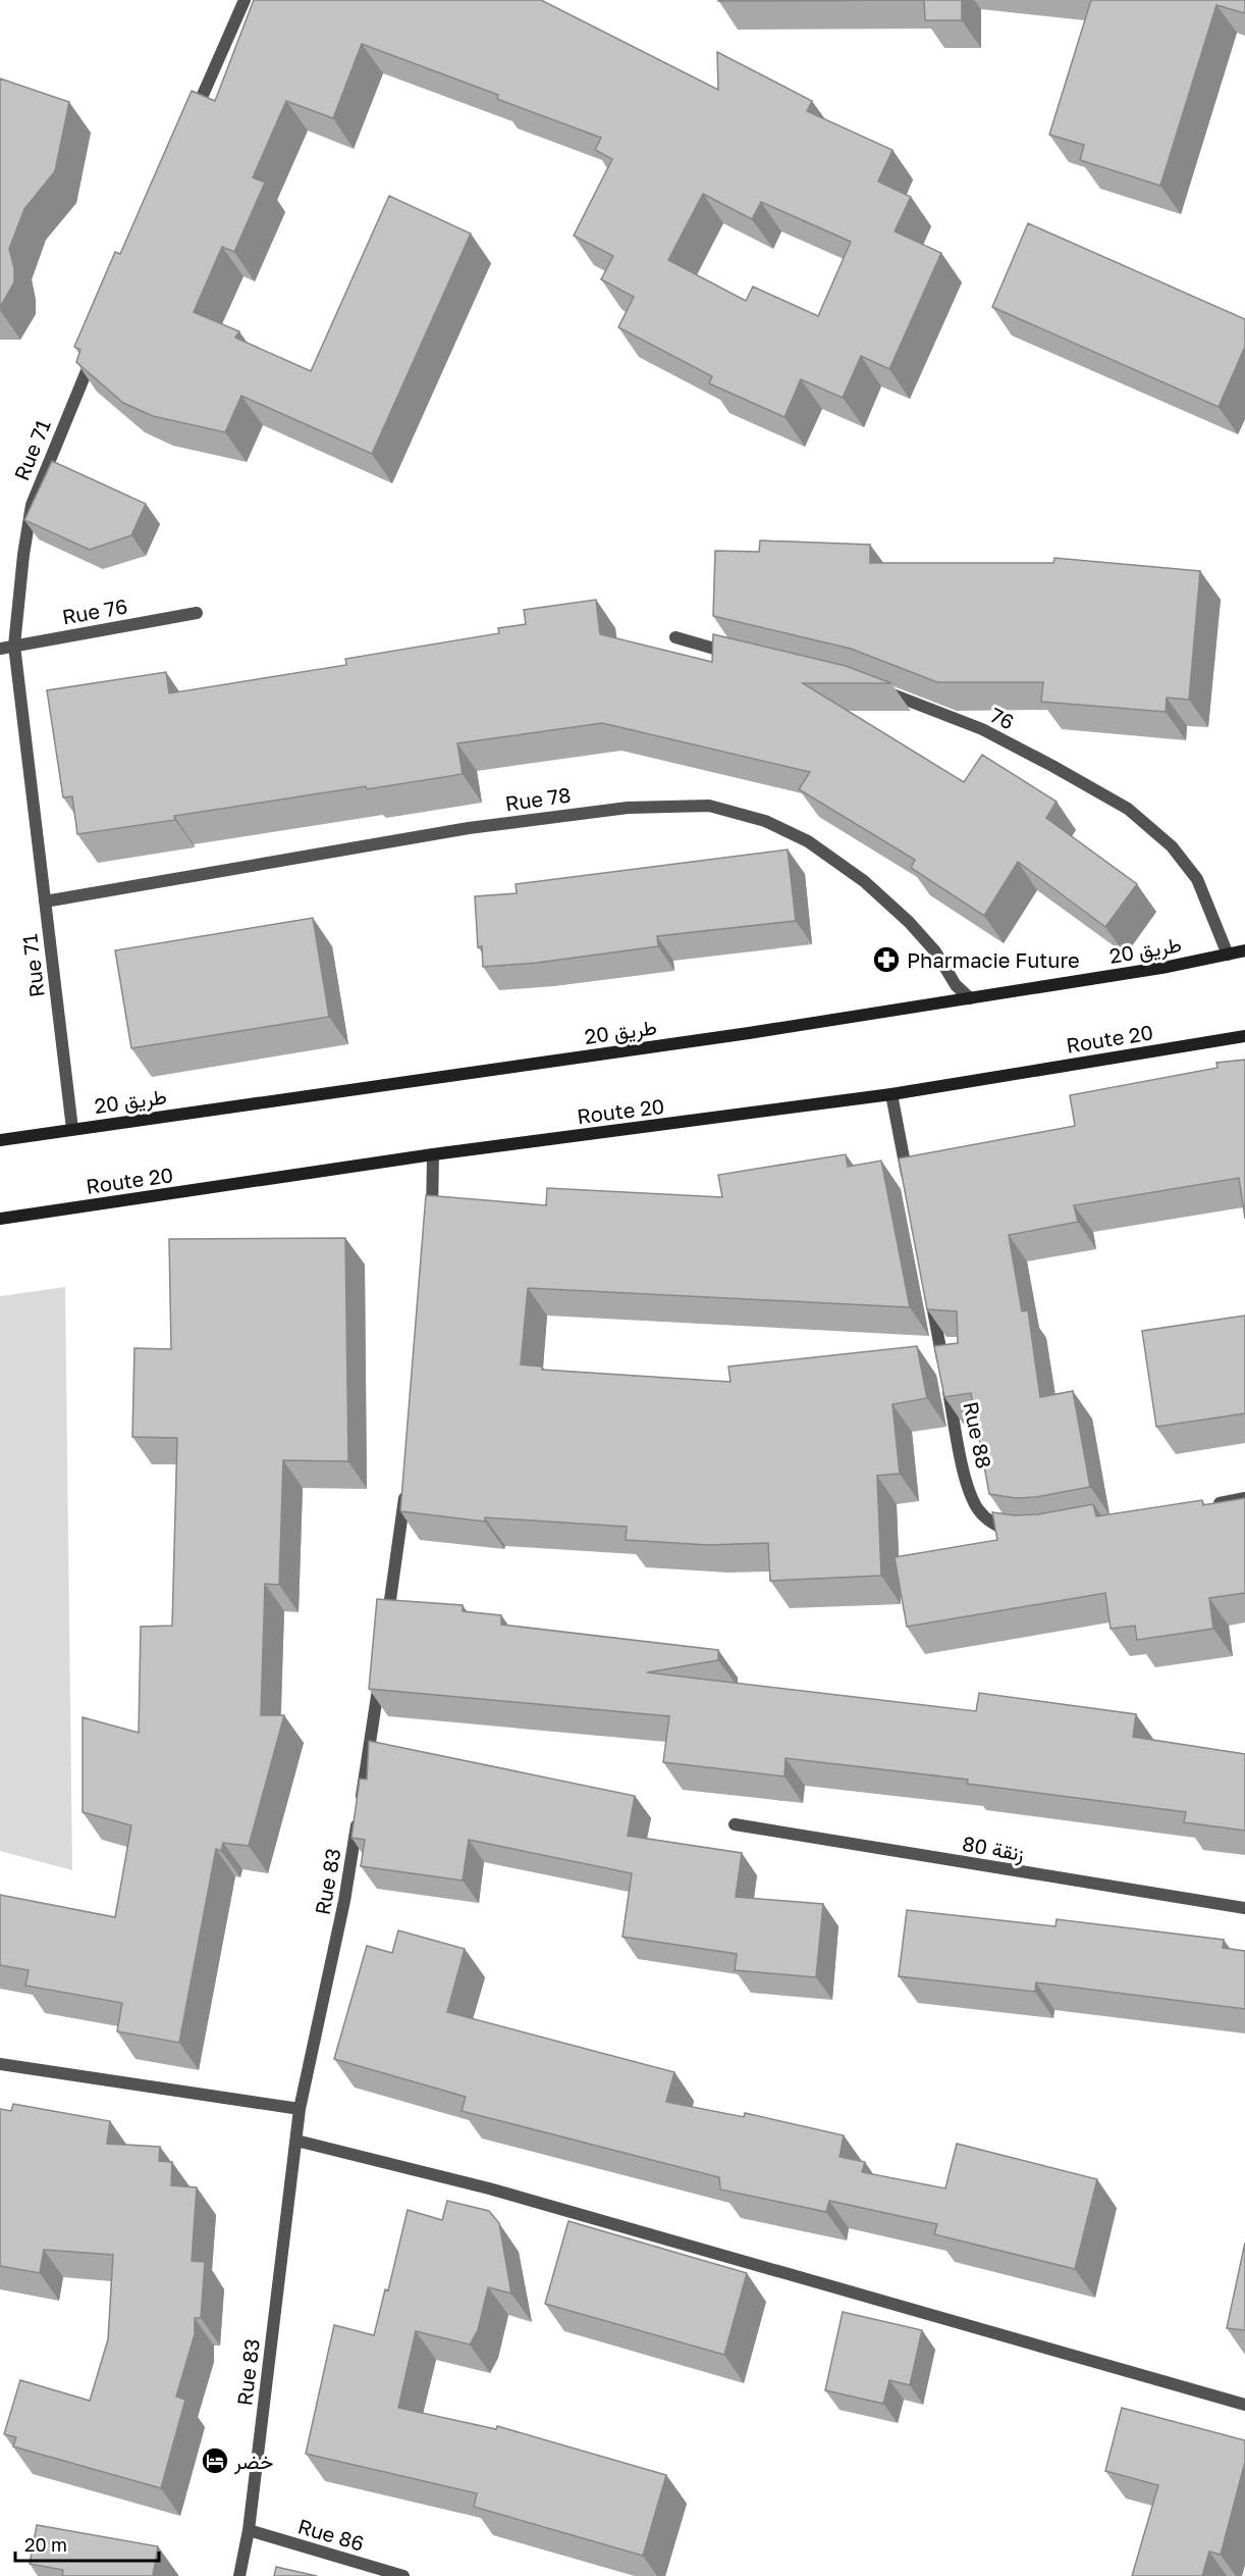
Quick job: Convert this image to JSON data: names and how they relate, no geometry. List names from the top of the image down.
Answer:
{
  "streets": {
    "main road": ["طريق 20", "Route 20"],
    "street": [
      "Rue 71",
      "Rue 76",
      "76",
      "Rue 78",
      "Rue 88",
      "زنقة 80",
      "Rue 83",
      "Rue 86"
    ]
  },
  "crossings": [
    ["Rue 71", "Rue 76"],
    ["Rue 71", "Rue 78"],
    ["Rue 71", "طريق 20"],
    ["76", "طريق 20"],
    ["Rue 78", "طريق 20"],
    ["Rue 83", "Rue 86"]
  ],
  "places": {
    "pharmacy": ["Pharmacie Future"],
    "hotel": ["خضر"]
  },
  "scale_bar": "20 m"
}
